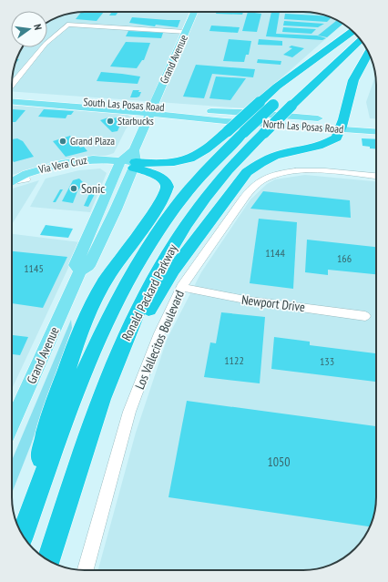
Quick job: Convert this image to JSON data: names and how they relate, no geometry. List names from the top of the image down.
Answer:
{
  "streets": {
    "highway": ["Ronald Packard Parkway"],
    "main road": [
      "Grand Avenue",
      "South Las Posas Road",
      "North Las Posas Road",
      "Via Vera Cruz"
    ],
    "street": ["Newport Drive", "Los Vallecitos Boulevard"]
  },
  "crossings": [
    ["Grand Avenue", "South Las Posas Road"],
    ["Grand Avenue", "Via Vera Cruz"],
    ["South Las Posas Road", "North Las Posas Road"],
    ["South Las Posas Road", "Ronald Packard Parkway"],
    ["North Las Posas Road", "Ronald Packard Parkway"],
    ["Newport Drive", "Los Vallecitos Boulevard"]
  ],
  "places": ["Starbucks", "Grand Plaza", "Sonic"],
  "house_numbers": [
    "1144",
    "166",
    "1145",
    "1122",
    "133",
    "1050"
  ],
  "north": "right"
}
